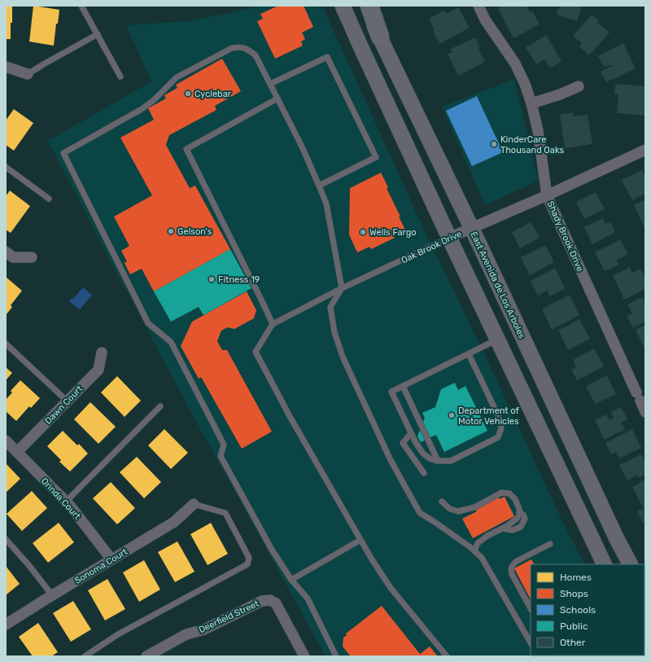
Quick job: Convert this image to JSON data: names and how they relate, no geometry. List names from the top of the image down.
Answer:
{
  "streets": {
    "main road": ["East Avenida de Los Arboles"],
    "street": [
      "Shady Brook Drive",
      "Oak Brook Drive",
      "Dawn Court",
      "Orinda Court",
      "Sonoma Court",
      "Deerfield Street"
    ]
  },
  "crossings": [
    ["Shady Brook Drive", "Oak Brook Drive"],
    ["Oak Brook Drive", "East Avenida de Los Arboles"],
    ["Dawn Court", "Orinda Court"],
    ["Orinda Court", "Sonoma Court"]
  ],
  "places": [
    "Cyclebar",
    "KinderCare Thousand Oaks",
    "Gelson's",
    "Wells Fargo",
    "Fitness 19",
    "Department of Motor Vehicles"
  ],
  "legend": [
    "Homes",
    "Shops",
    "Schools",
    "Public",
    "Other"
  ]
}
